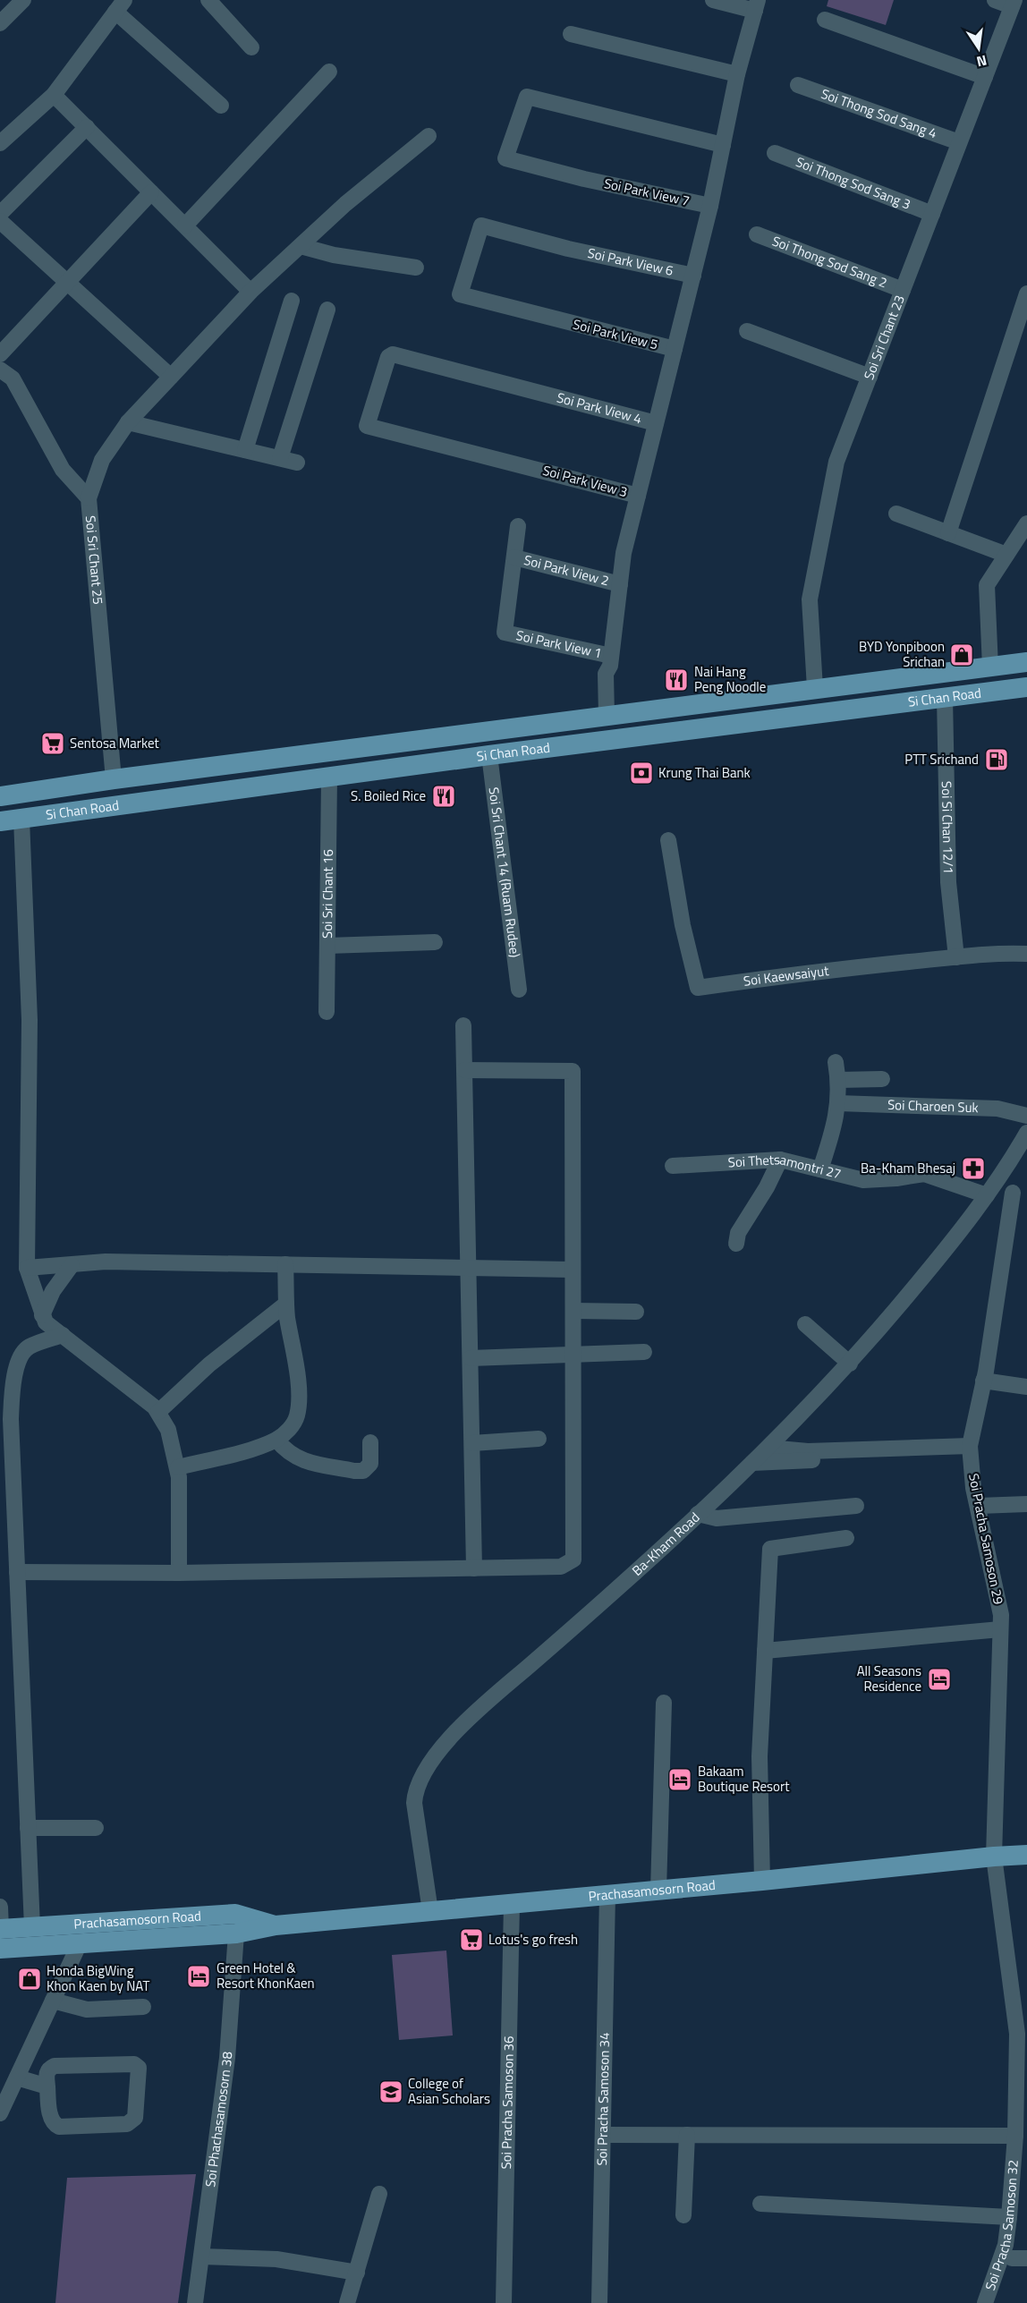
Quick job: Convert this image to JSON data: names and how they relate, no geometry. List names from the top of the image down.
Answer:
{
  "streets": {
    "main road": ["Si Chan Road", "Prachasamosorn Road"],
    "street": [
      "Soi Thong Sod Sang 4",
      "Soi Thong Sod Sang 3",
      "Soi Park View 7",
      "Soi Park View 6",
      "Soi Thong Sod Sang 2",
      "Soi Park View 5",
      "Soi Sri Chant 23",
      "Soi Park View 4",
      "Soi Park View 3",
      "Soi Sri Chant 25",
      "Soi Park View 2",
      "Soi Park View 1",
      "Soi Si Chan 12/1",
      "Soi Sri Chant 14 (Ruam Rudee)",
      "Soi Sri Chant 16",
      "Soi Kaewsaiyut",
      "Soi Charoen Suk",
      "Soi Thetsamontri 27",
      "Soi Pracha Samoson 29",
      "Ba-Kham Road",
      "Soi Pracha Samoson 34",
      "Soi Pracha Samoson 36",
      "Soi Phachasamosorn 38",
      "Soi Pracha Samoson 32"
    ]
  },
  "crossings": [
    ["Soi Thong Sod Sang 4", "Soi Sri Chant 23"],
    ["Soi Thong Sod Sang 3", "Soi Sri Chant 23"],
    ["Soi Park View 6", "Soi Park View 5"],
    ["Soi Thong Sod Sang 2", "Soi Sri Chant 23"],
    ["Soi Sri Chant 23", "Si Chan Road"],
    ["Soi Park View 4", "Soi Park View 3"],
    ["Soi Sri Chant 25", "Si Chan Road"],
    ["Soi Park View 2", "Soi Park View 1"],
    ["Si Chan Road", "Soi Si Chan 12/1"],
    ["Si Chan Road", "Soi Sri Chant 14 (Ruam Rudee)"],
    ["Si Chan Road", "Soi Sri Chant 16"],
    ["Soi Si Chan 12/1", "Soi Kaewsaiyut"],
    ["Soi Thetsamontri 27", "Soi Pracha Samoson 29"],
    ["Soi Thetsamontri 27", "Ba-Kham Road"],
    ["Soi Pracha Samoson 29", "Prachasamosorn Road"],
    ["Soi Pracha Samoson 29", "Soi Pracha Samoson 32"],
    ["Ba-Kham Road", "Prachasamosorn Road"],
    ["Prachasamosorn Road", "Soi Pracha Samoson 34"],
    ["Prachasamosorn Road", "Soi Pracha Samoson 36"],
    ["Prachasamosorn Road", "Soi Phachasamosorn 38"],
    ["Prachasamosorn Road", "Soi Pracha Samoson 32"]
  ],
  "places": {
    "shop": ["BYD Yonpiboon Srichan", "Honda BigWing Khon Kaen by NAT"],
    "restaurant": ["Nai Hang Peng Noodle", "S. Boiled Rice"],
    "supermarket": ["Sentosa Market", "Lotus's go fresh"],
    "fuel station": ["PTT Srichand"],
    "bank": ["Krung Thai Bank"],
    "pharmacy": ["Ba-Kham Bhesaj"],
    "hotel": ["All Seasons Residence", "Bakaam Boutique Resort", "Green Hotel & Resort KhonKaen"],
    "school or university": ["College of Asian Scholars"]
  },
  "north": "bottom"
}
